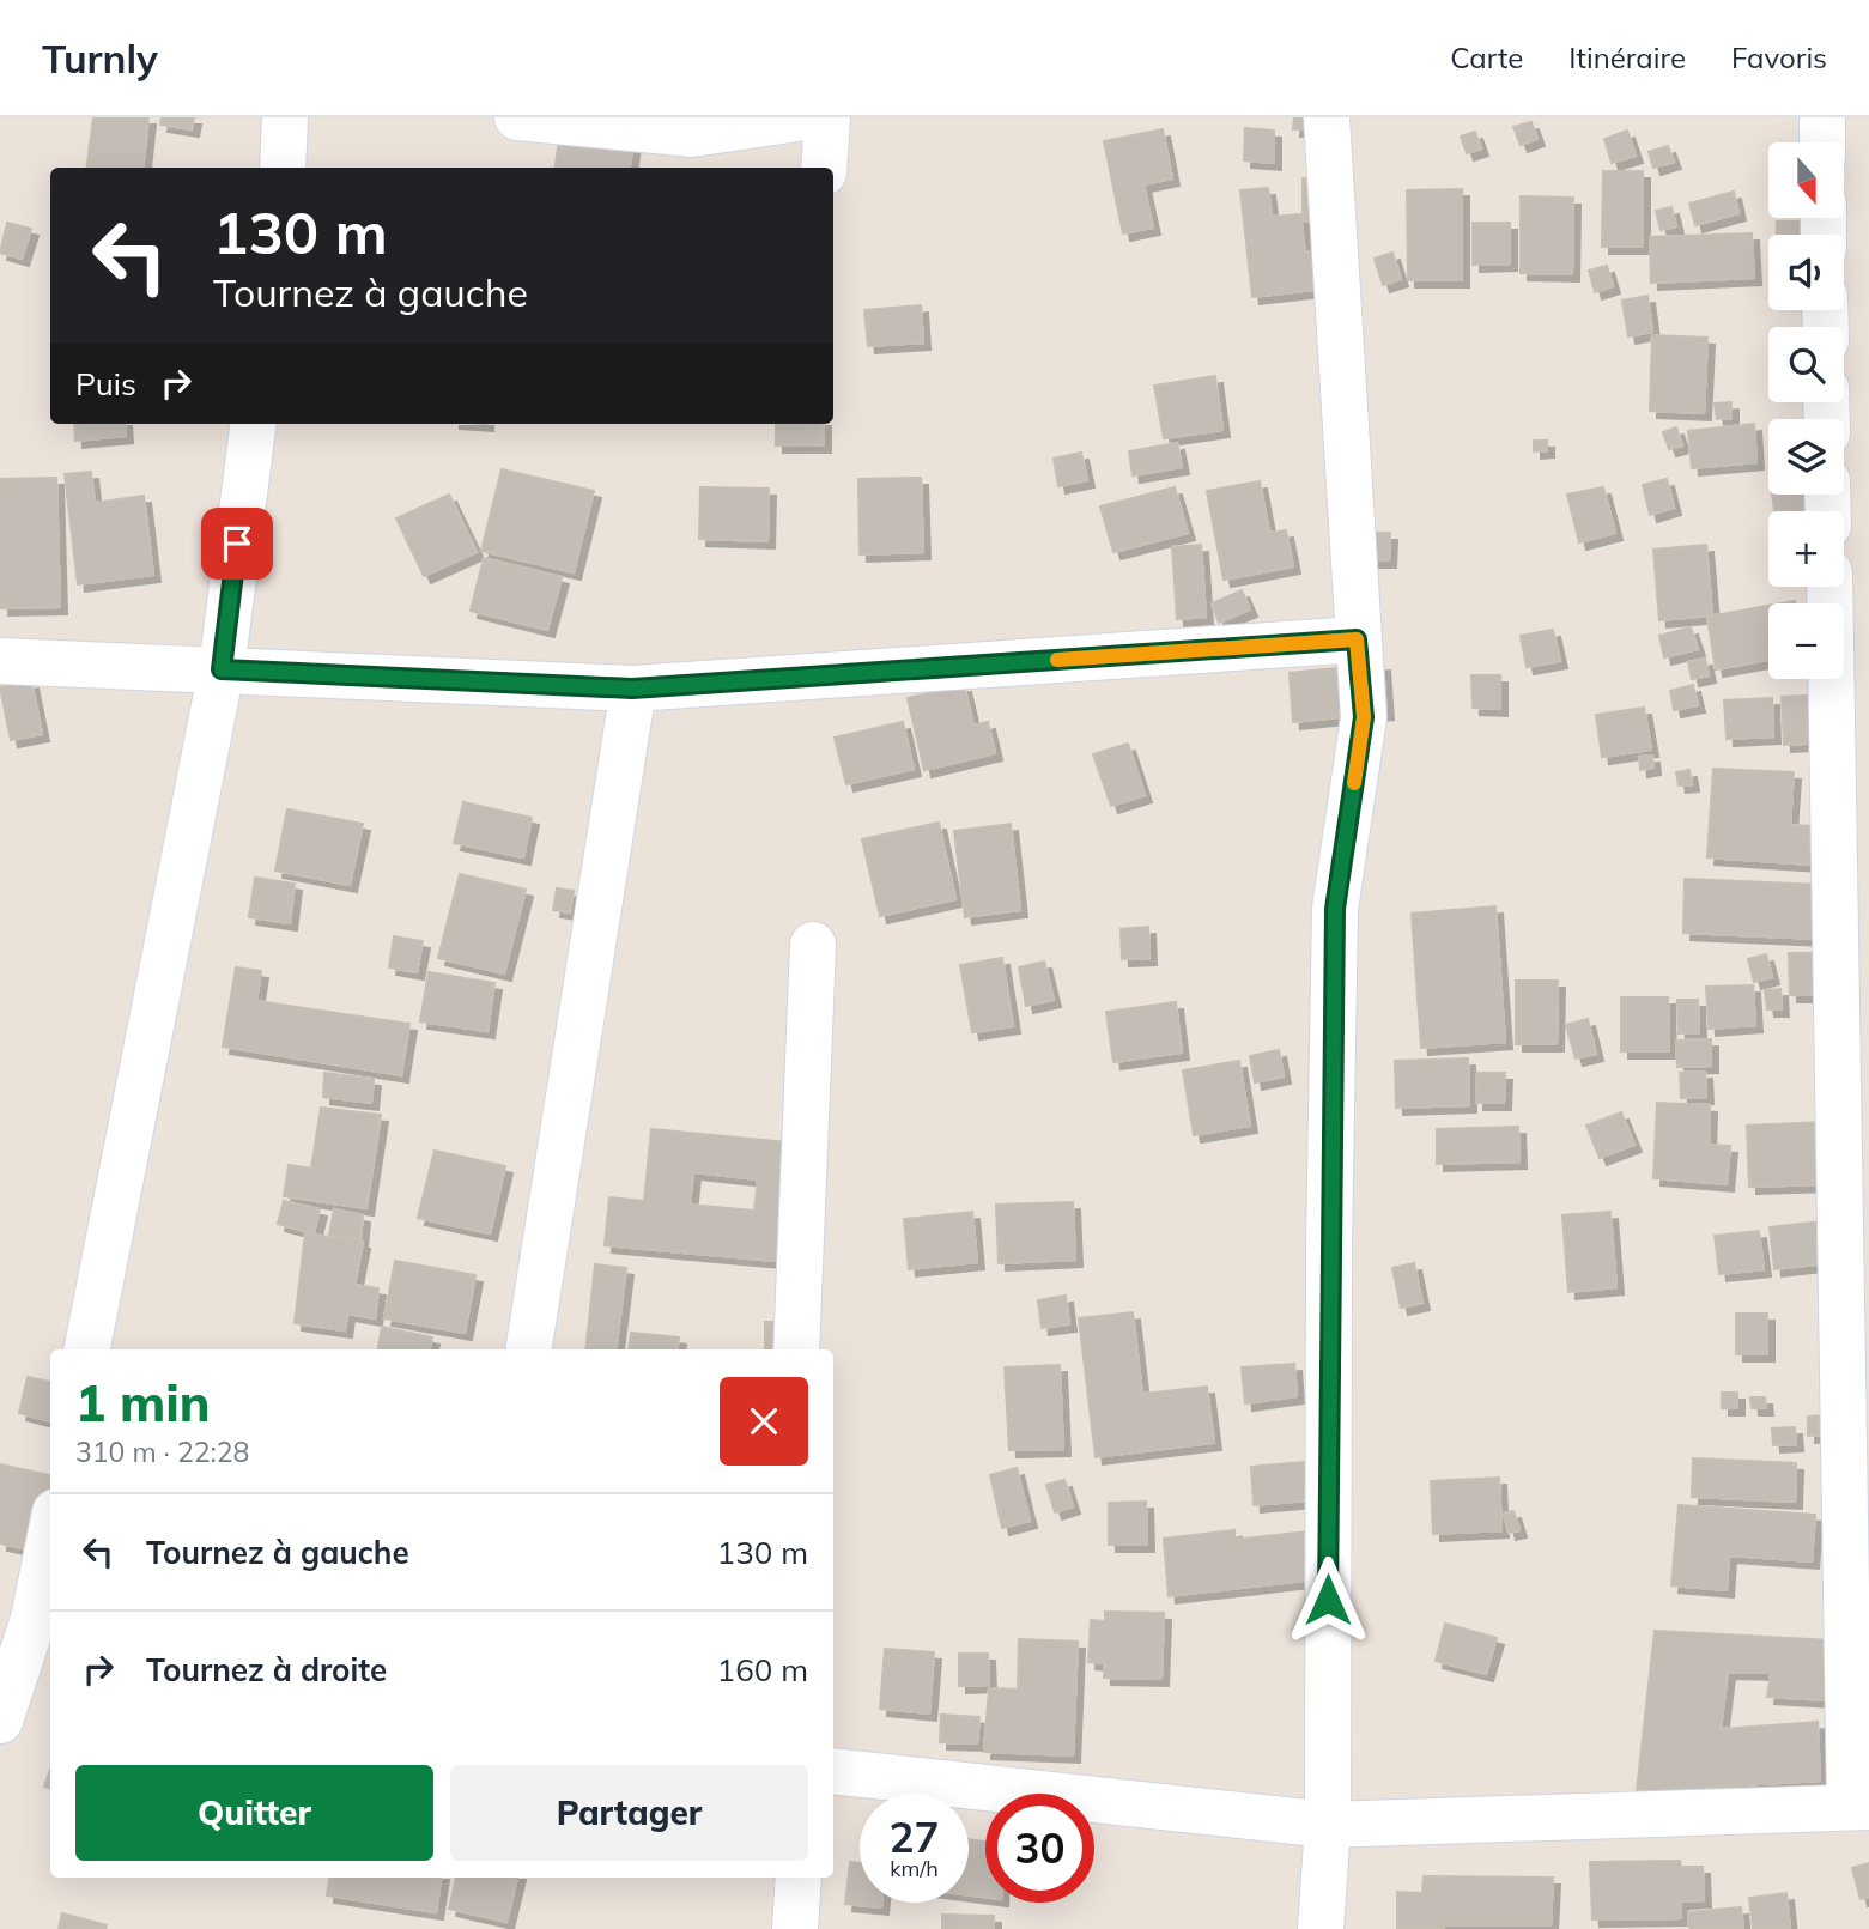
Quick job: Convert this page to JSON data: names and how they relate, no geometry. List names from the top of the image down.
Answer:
{
  "north": "bottom",
  "page": {
    "header": "Turnly",
    "nav": ["Carte", "Itinéraire", "Favoris"],
    "map_buttons": ["+", "−"],
    "turn": ["130 m", "Tournez à gauche"],
    "then": "Puis",
    "heading": ["1 min", "310 m · 22:28"],
    "list": [
      {
        "name": "Tournez à gauche",
        "value": "130 m"
      },
      {
        "name": "Tournez à droite",
        "value": "160 m"
      }
    ],
    "buttons": ["Quitter", "Partager"],
    "speed": "27 km/h",
    "limit": "30"
  }
}
